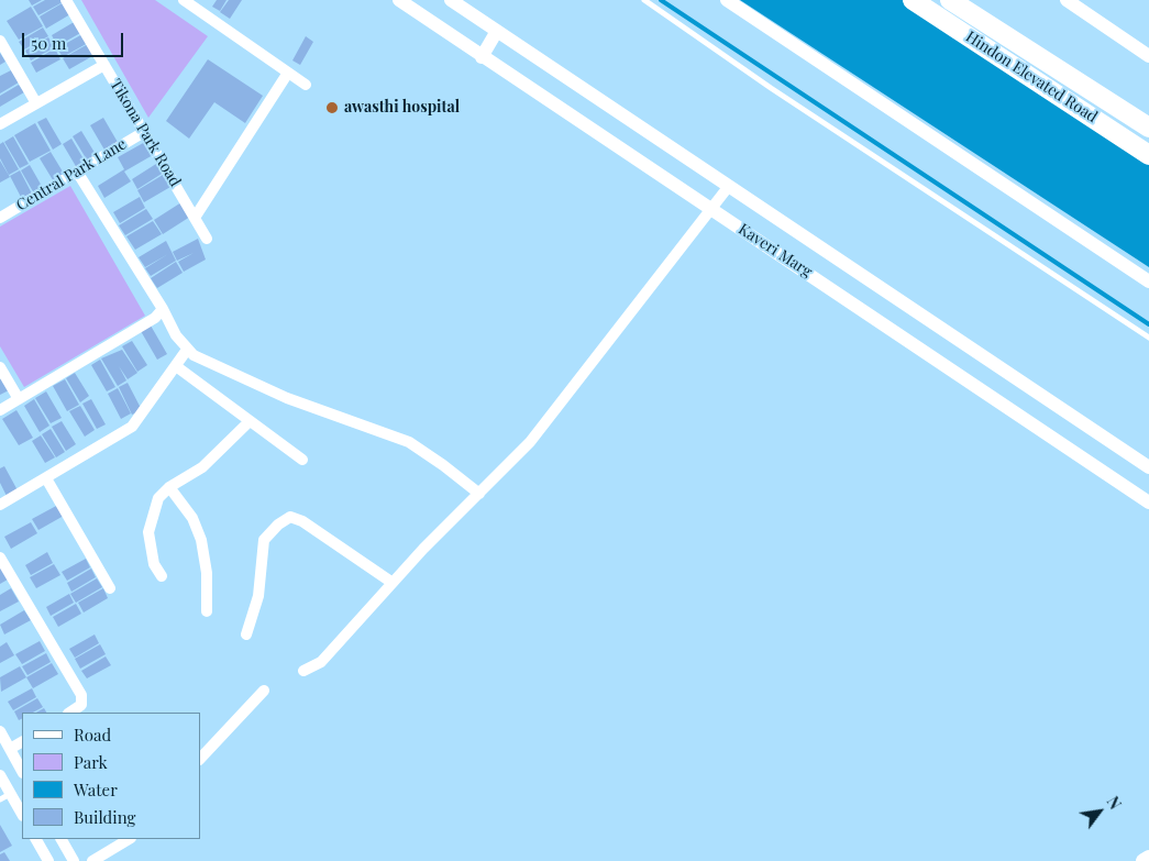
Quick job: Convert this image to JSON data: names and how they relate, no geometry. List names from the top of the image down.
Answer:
{
  "streets": {
    "highway": ["Hindon Elevated Road"],
    "street": ["Tikona Park Road", "Central Park Lane", "Kaveri Marg"]
  },
  "crossings": [
    ["Tikona Park Road", "Central Park Lane"]
  ],
  "places": ["awasthi hospital"],
  "legend": [
    "Road",
    "Park",
    "Water",
    "Building"
  ],
  "scale_bar": "50 m",
  "north": "top right"
}
